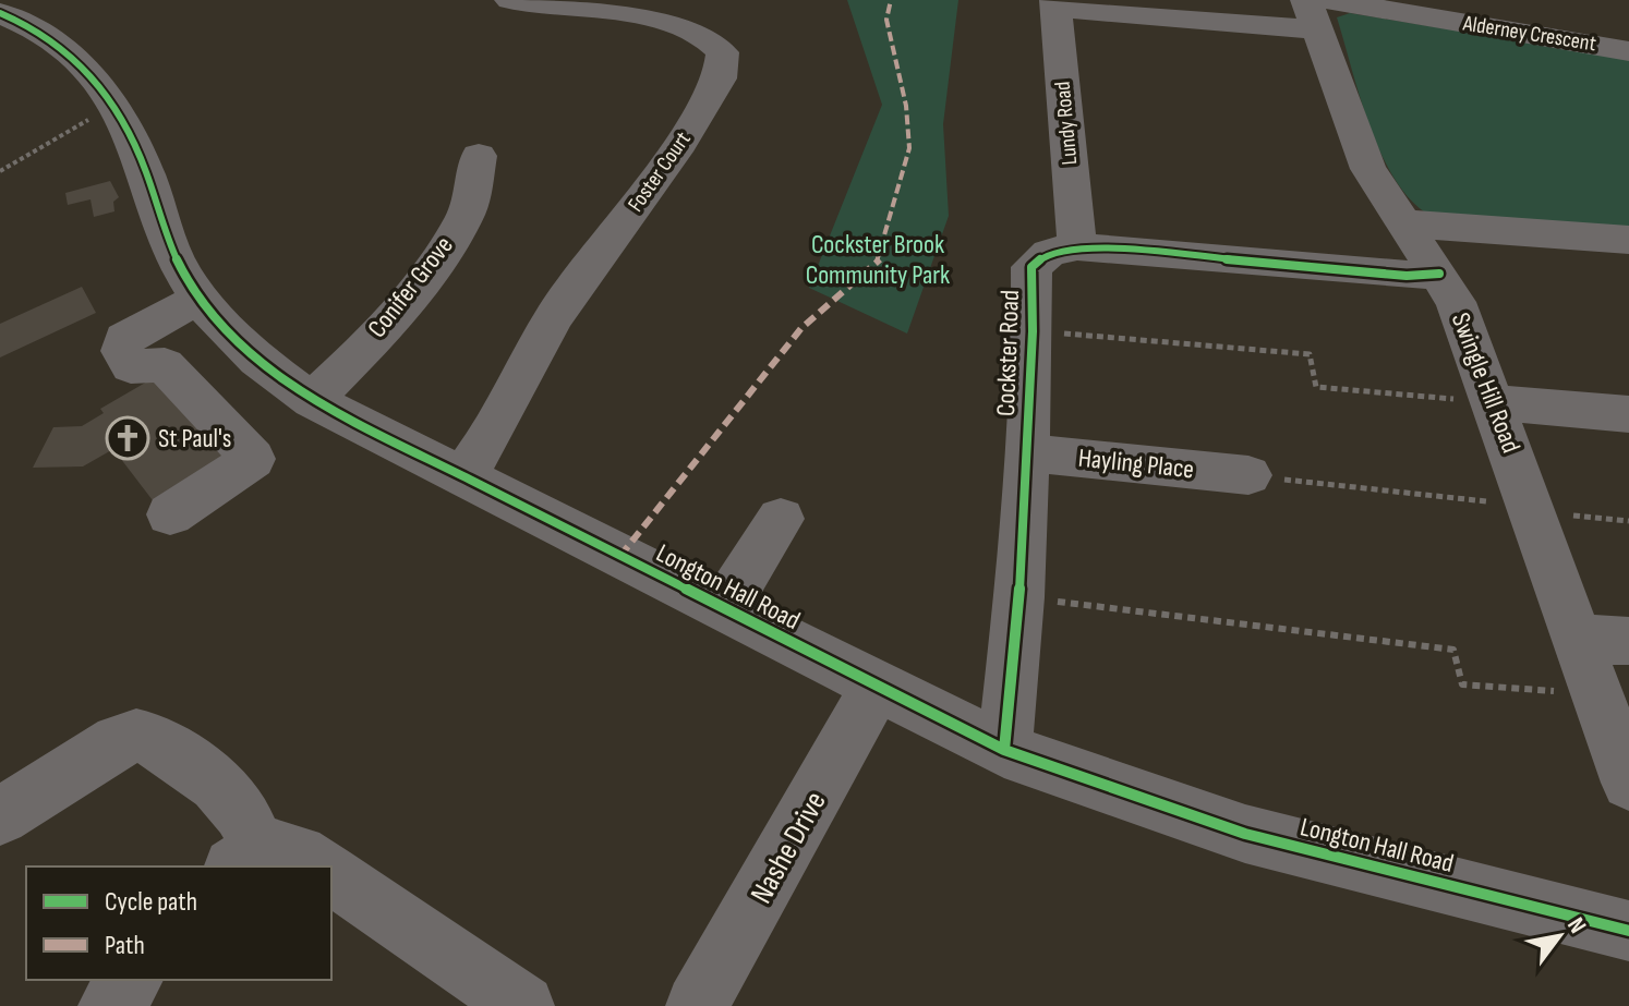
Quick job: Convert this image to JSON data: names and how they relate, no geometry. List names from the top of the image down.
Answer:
{
  "streets": {
    "street": [
      "Alderney Crescent",
      "Lundy Road",
      "Foster Court",
      "Conifer Grove",
      "Cockster Road",
      "Swingle Hill Road",
      "Hayling Place",
      "Longton Hall Road",
      "Nashe Drive"
    ]
  },
  "crossings": [
    ["Alderney Crescent", "Lundy Road"],
    ["Alderney Crescent", "Swingle Hill Road"],
    ["Lundy Road", "Cockster Road"],
    ["Foster Court", "Longton Hall Road"],
    ["Conifer Grove", "Longton Hall Road"],
    ["Cockster Road", "Swingle Hill Road"],
    ["Cockster Road", "Hayling Place"],
    ["Cockster Road", "Longton Hall Road"],
    ["Longton Hall Road", "Nashe Drive"]
  ],
  "parks": ["Cockster Brook Community Park"],
  "places": {
    "church": ["St Paul's"]
  },
  "legend": ["Cycle path", "Path"],
  "north": "top right"
}
